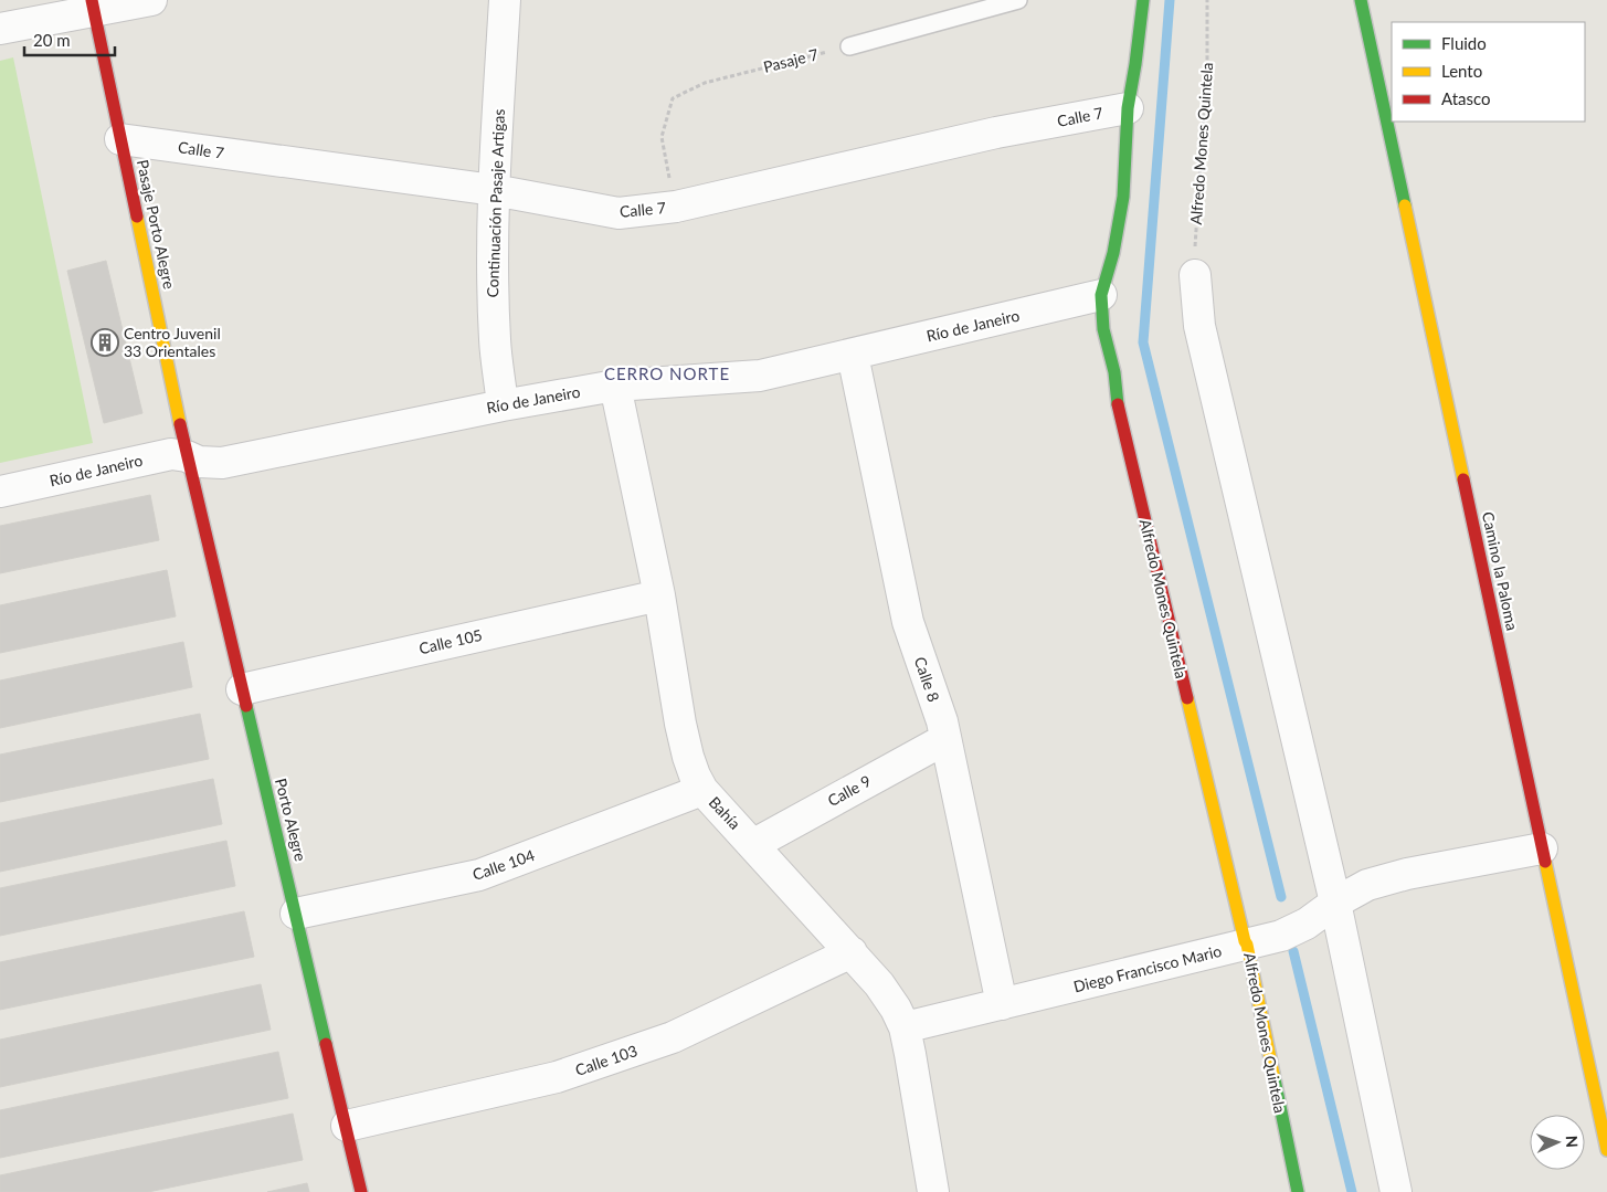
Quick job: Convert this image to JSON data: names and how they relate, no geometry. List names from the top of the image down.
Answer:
{
  "streets": {
    "street": [
      "Calle 7",
      "Alfredo Mones Quintela",
      "Continuación Pasaje Artigas",
      "Pasaje Porto Alegre",
      "Río de Janeiro",
      "Camino la Paloma",
      "Calle 105",
      "Calle 8",
      "Calle 9",
      "Bahía",
      "Porto Alegre",
      "Calle 104",
      "Diego Francisco Mario",
      "Calle 103"
    ],
    "path": ["Pasaje 7"]
  },
  "crossings": [
    ["Pasaje 7", "Calle 7"],
    ["Calle 7", "Alfredo Mones Quintela"],
    ["Calle 7", "Continuación Pasaje Artigas"],
    ["Calle 7", "Pasaje Porto Alegre"],
    ["Alfredo Mones Quintela", "Río de Janeiro"],
    ["Alfredo Mones Quintela", "Diego Francisco Mario"],
    ["Continuación Pasaje Artigas", "Río de Janeiro"],
    ["Pasaje Porto Alegre", "Río de Janeiro"],
    ["Pasaje Porto Alegre", "Porto Alegre"],
    ["Río de Janeiro", "Calle 8"],
    ["Río de Janeiro", "Bahía"],
    ["Río de Janeiro", "Porto Alegre"],
    ["Camino la Paloma", "Diego Francisco Mario"],
    ["Calle 105", "Bahía"],
    ["Calle 105", "Porto Alegre"],
    ["Calle 8", "Calle 9"],
    ["Calle 8", "Diego Francisco Mario"],
    ["Calle 9", "Bahía"],
    ["Bahía", "Calle 104"],
    ["Bahía", "Diego Francisco Mario"],
    ["Bahía", "Calle 103"],
    ["Porto Alegre", "Calle 104"],
    ["Porto Alegre", "Calle 103"]
  ],
  "districts": ["CERRO NORTE"],
  "places": {
    "building": ["Centro Juvenil 33 Orientales"]
  },
  "legend": ["Fluido", "Lento", "Atasco"],
  "scale_bar": "20 m",
  "north": "right"
}
